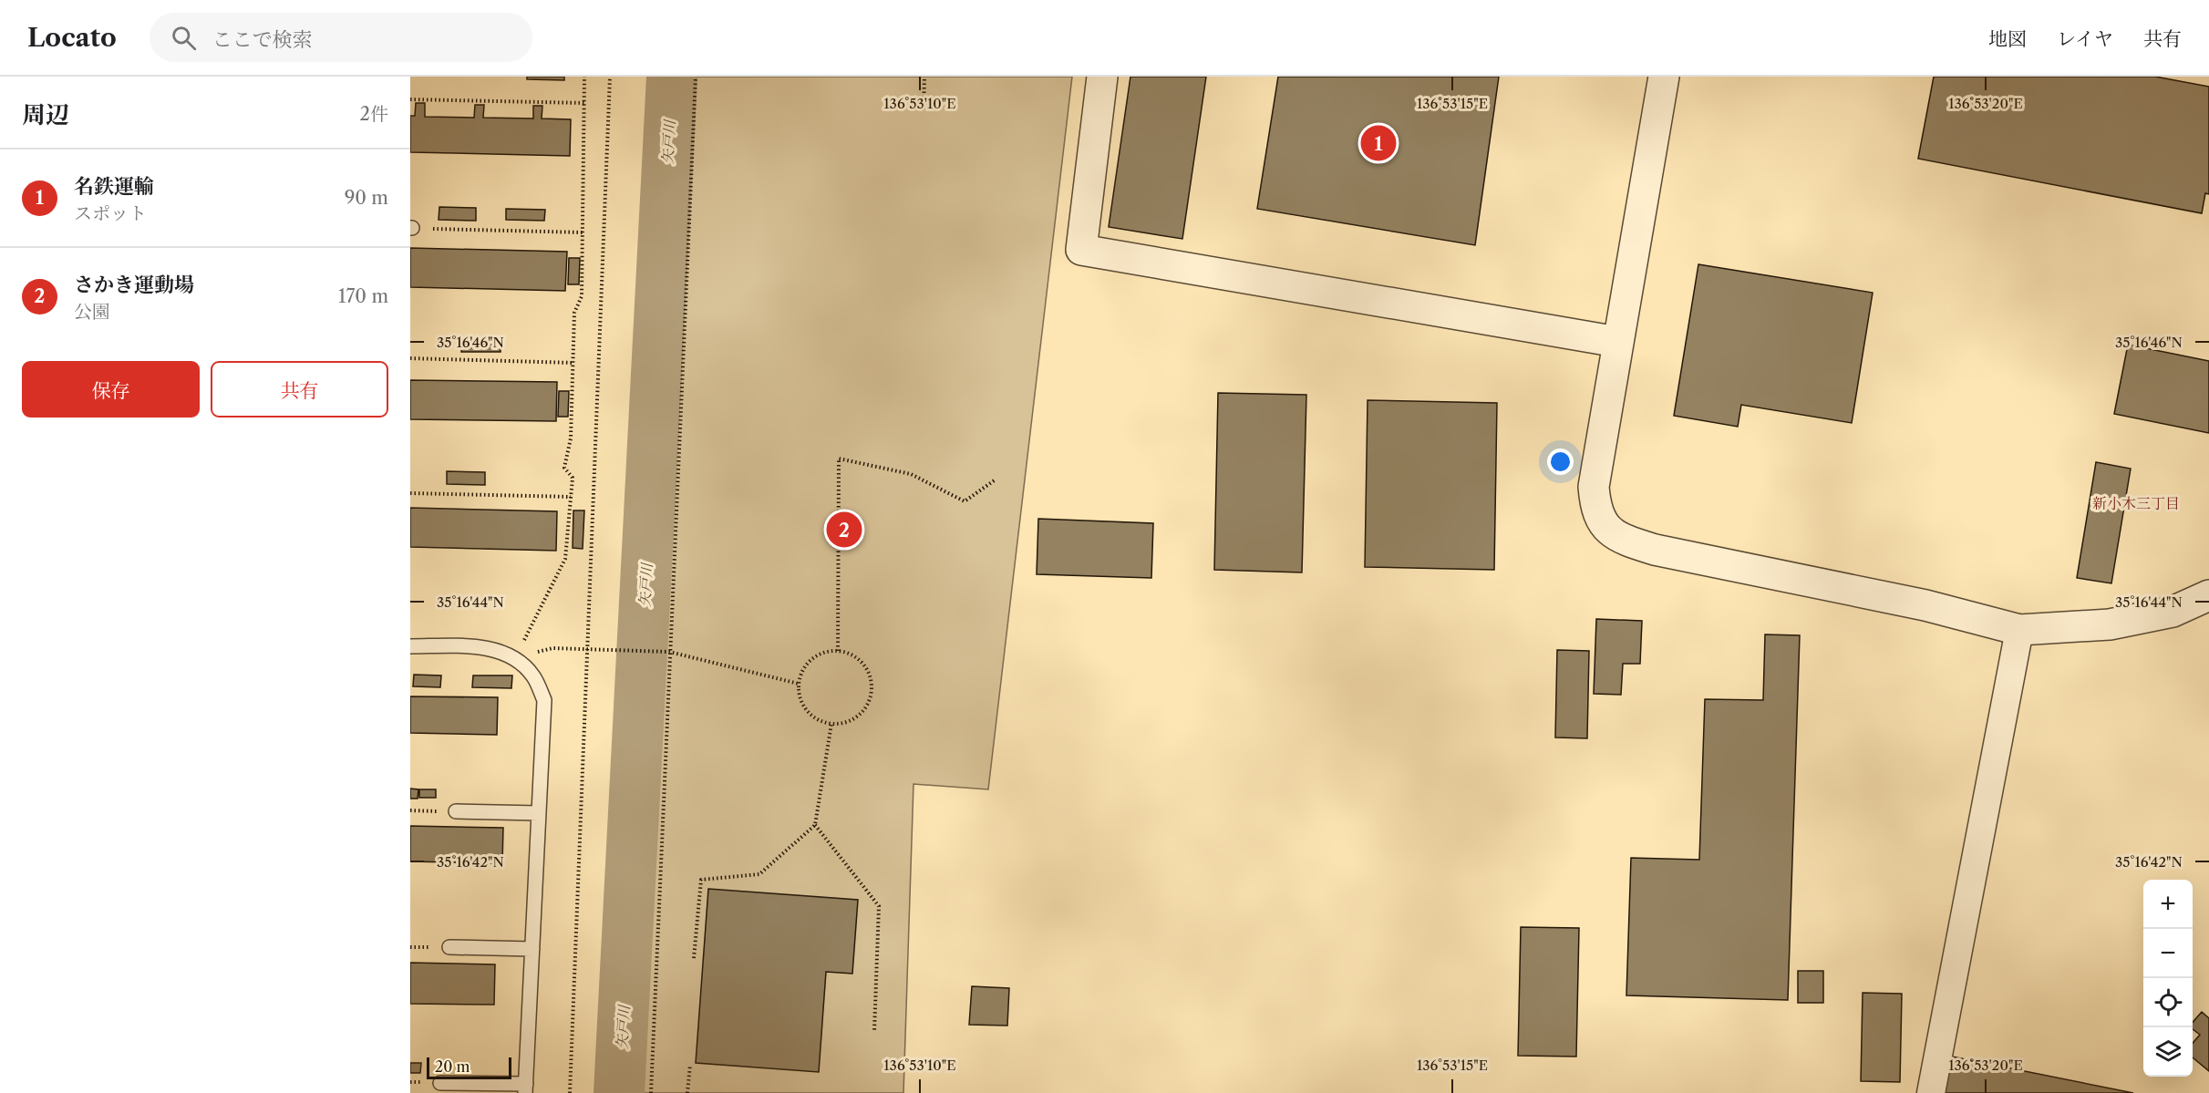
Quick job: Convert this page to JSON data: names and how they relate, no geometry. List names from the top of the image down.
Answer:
{
  "districts": ["新小木三丁目"],
  "water": ["矢戸川"],
  "scale_bar": "20 m",
  "page": {
    "header": "Locato",
    "search": "ここで検索",
    "nav": ["地図", "レイヤ", "共有"],
    "heading": ["周辺", "2件"],
    "pins": ["1", "2"],
    "list": [
      {
        "mark": "1",
        "name": "名鉄運輸",
        "note": "スポット",
        "value": "90 m"
      },
      {
        "mark": "2",
        "name": "さかき運動場",
        "note": "公園",
        "value": "170 m"
      }
    ],
    "buttons": ["保存", "共有"],
    "map_buttons": ["+", "−"],
    "scale": "20 m"
  },
  "coordinates": [
    "136°53'10\"E",
    "136°53'15\"E",
    "136°53'20\"E",
    "35°16'46\"N",
    "35°16'44\"N",
    "35°16'42\"N"
  ]
}
